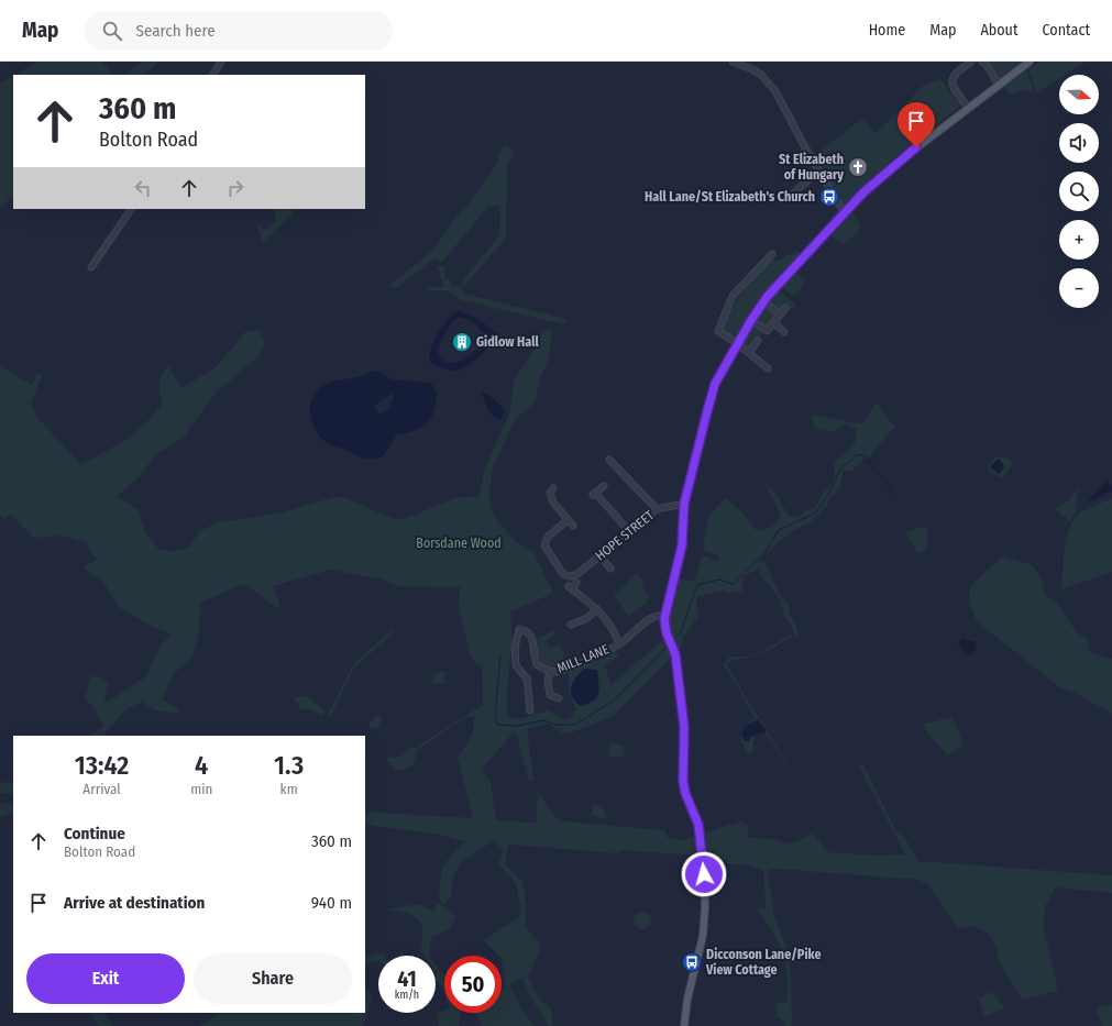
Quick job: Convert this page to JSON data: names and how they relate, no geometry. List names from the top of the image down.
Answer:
{
  "streets": {
    "street": ["HOPE STREET", "MILL LANE"]
  },
  "parks": ["Borsdane Wood"],
  "places": {
    "church": ["St Elizabeth of Hungary"],
    "bus stop": ["Hall Lane/St Elizabeth's Church", "Dicconson Lane/Pike View Cottage"],
    "building": ["Gidlow Hall"]
  },
  "north": "right",
  "page": {
    "header": "Map",
    "search": "Search here",
    "nav": [
      "Home",
      "Map",
      "About",
      "Contact"
    ],
    "map_buttons": ["+", "−"],
    "turn": ["360 m", "Bolton Road"],
    "eta": [
      "13:42",
      "Arrival",
      "4",
      "min",
      "1.3",
      "km"
    ],
    "list": [
      {
        "name": "Continue",
        "note": "Bolton Road",
        "value": "360 m"
      },
      {
        "name": "Arrive at destination",
        "value": "940 m"
      }
    ],
    "buttons": ["Exit", "Share"],
    "speed": "41 km/h",
    "limit": "50"
  }
}
